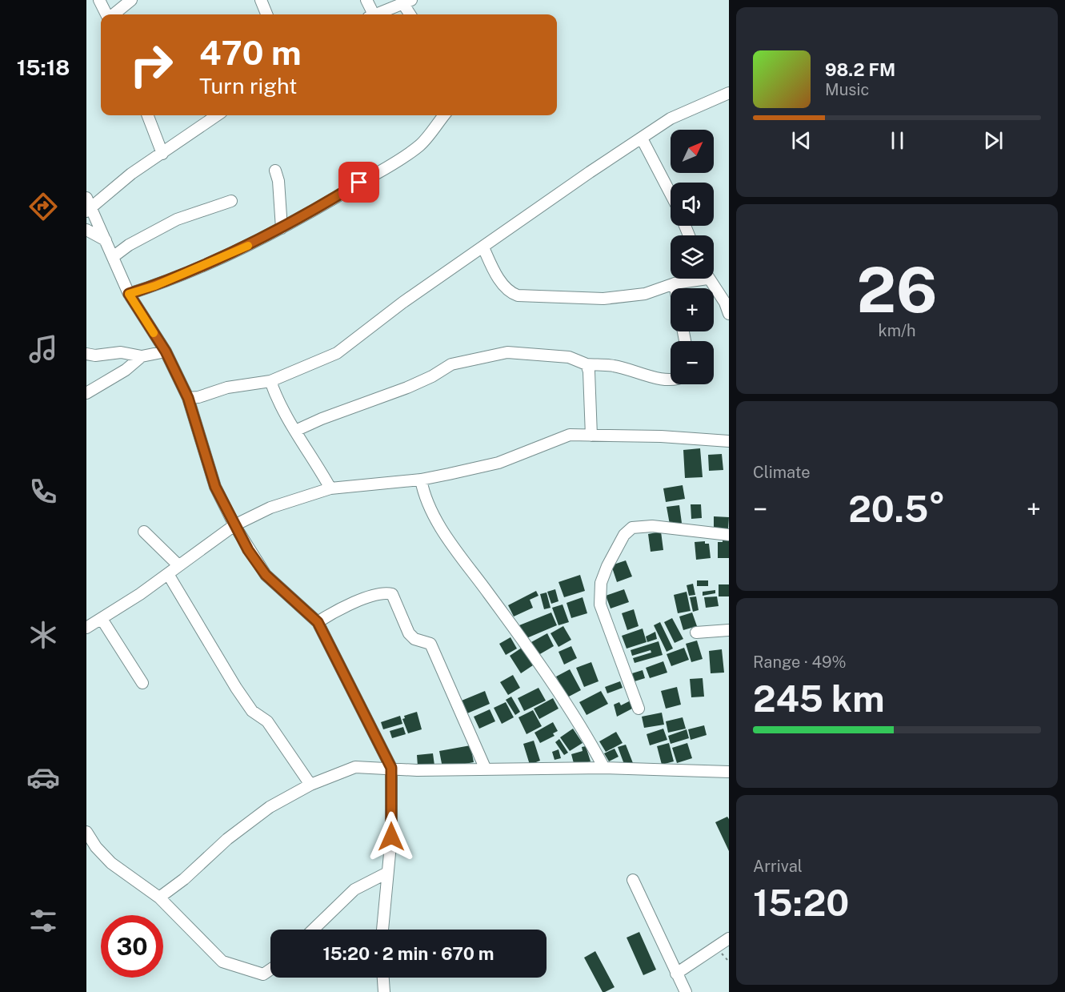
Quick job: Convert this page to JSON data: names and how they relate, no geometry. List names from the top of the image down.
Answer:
{
  "north": "top right",
  "page": {
    "tabs": "15:18",
    "turn": ["470 m", "Turn right"],
    "song": ["98.2 FM", "Music"],
    "map_buttons": ["+", "−"],
    "tile": [
      ["26", "km/h"],
      "Climate",
      ["Range · 49%", "245 km"],
      ["Arrival", "15:20"]
    ],
    "heat": ["−", "20.5°", "+"],
    "limit": "30",
    "trip": "15:20 · 2 min · 670 m"
  }
}
